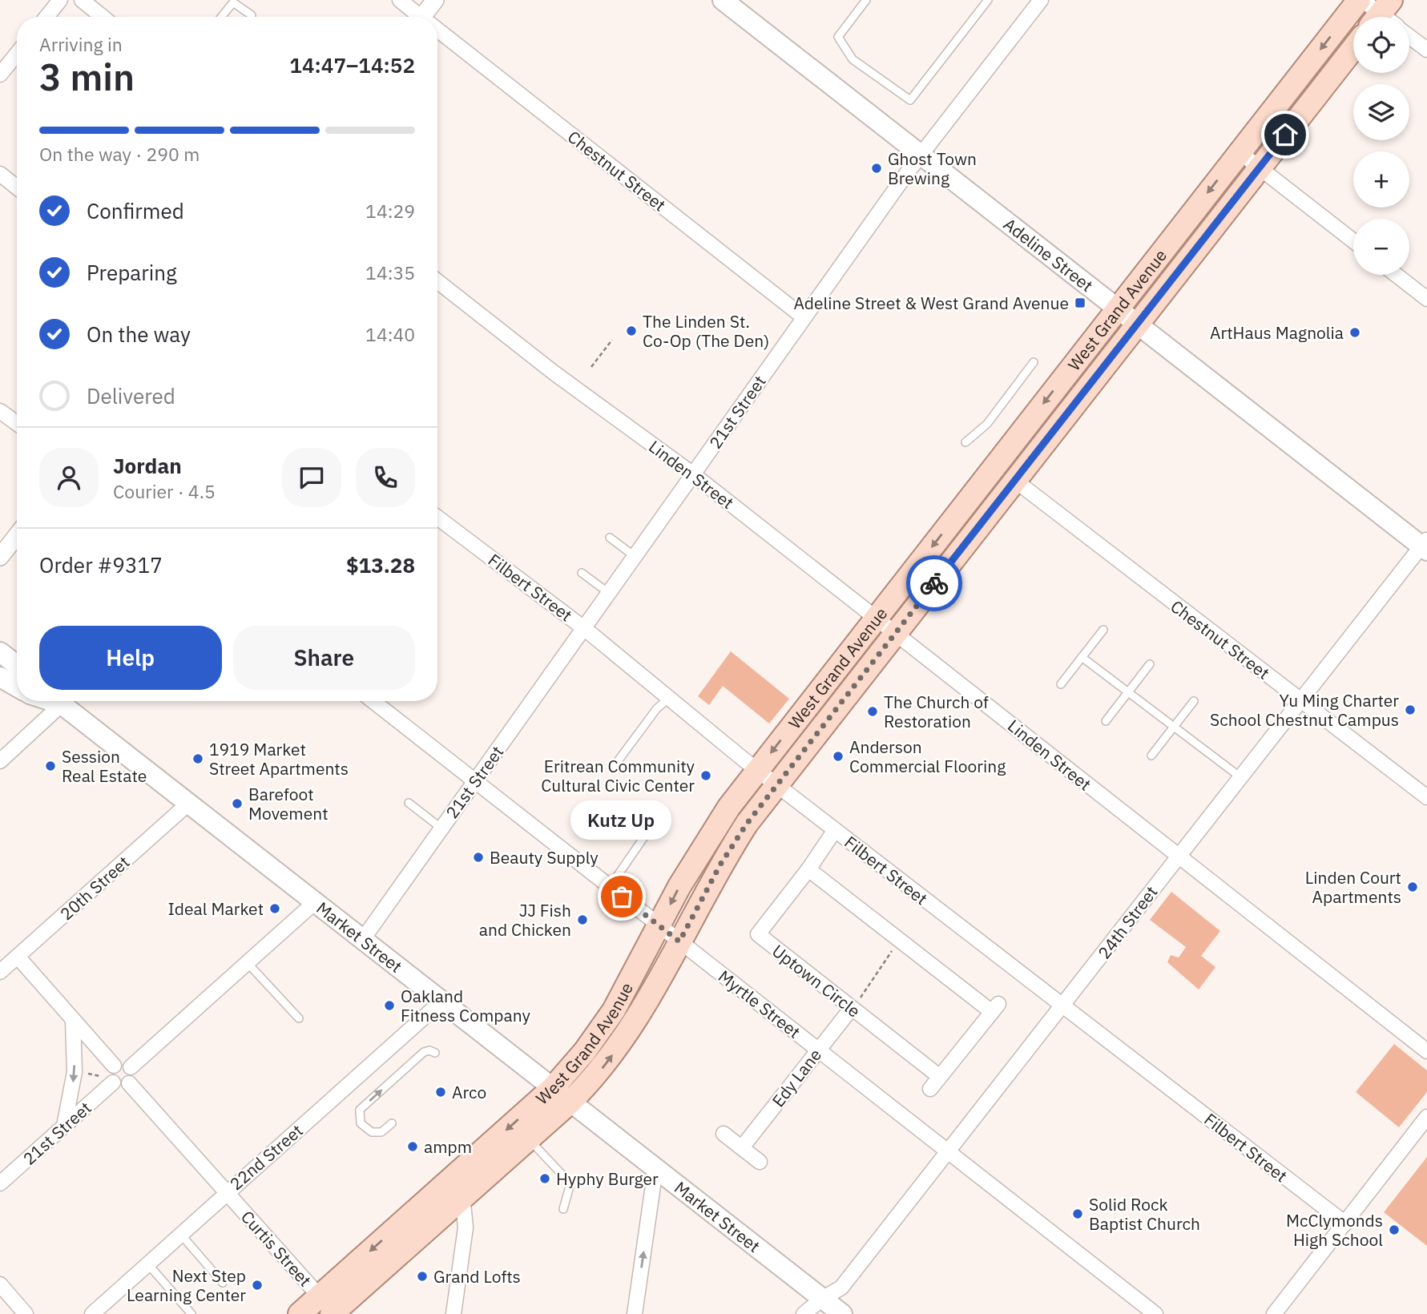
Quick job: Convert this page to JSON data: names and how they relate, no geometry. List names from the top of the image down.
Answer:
{
  "streets": {
    "main road": ["Adeline Street", "West Grand Avenue", "Market Street"],
    "street": [
      "Chestnut Street",
      "21st Street",
      "Linden Street",
      "Filbert Street",
      "20th Street",
      "24th Street",
      "Uptown Circle",
      "Myrtle Street",
      "Edy Lane",
      "22nd Street",
      "Curtis Street"
    ]
  },
  "crossings": [
    ["Chestnut Street", "West Grand Avenue"],
    ["Chestnut Street", "21st Street"],
    ["Chestnut Street", "24th Street"],
    ["Adeline Street", "West Grand Avenue"],
    ["Adeline Street", "21st Street"],
    ["Adeline Street", "24th Street"],
    ["West Grand Avenue", "Linden Street"],
    ["West Grand Avenue", "Filbert Street"],
    ["West Grand Avenue", "Market Street"],
    ["West Grand Avenue", "Myrtle Street"],
    ["West Grand Avenue", "Curtis Street"],
    ["21st Street", "Linden Street"],
    ["21st Street", "Filbert Street"],
    ["21st Street", "Market Street"],
    ["21st Street", "Myrtle Street"],
    ["21st Street", "Curtis Street"],
    ["Linden Street", "24th Street"],
    ["Filbert Street", "24th Street"],
    ["Filbert Street", "Uptown Circle"],
    ["20th Street", "Market Street"],
    ["24th Street", "Market Street"],
    ["24th Street", "Myrtle Street"],
    ["Market Street", "22nd Street"],
    ["Uptown Circle", "Edy Lane"],
    ["Myrtle Street", "Edy Lane"],
    ["22nd Street", "Curtis Street"]
  ],
  "places": {
    "other": [
      "Ghost Town Brewing",
      "The Linden St. Co-Op (The Den)",
      "ArtHaus Magnolia",
      "Yu Ming Charter School Chestnut Campus",
      "The Church of Restoration",
      "Anderson Commercial Flooring",
      "1919 Market Street Apartments",
      "Session Real Estate",
      "Eritrean Community Cultural Civic Center",
      "Barefoot Movement",
      "Beauty Supply",
      "Linden Court Apartments",
      "Kutz Up",
      "Ideal Market",
      "JJ Fish and Chicken",
      "Oakland Fitness Company",
      "Arco",
      "ampm",
      "Hyphy Burger",
      "Solid Rock Baptist Church",
      "McClymonds High School",
      "Grand Lofts",
      "Next Step Learning Center"
    ],
    "transit": ["Adeline Street & West Grand Avenue"]
  },
  "page": {
    "map_buttons": ["+", "−"],
    "heading": ["3 min", "Arriving in", "14:47–14:52"],
    "panel": [
      "Jordan",
      "Courier · 4.5",
      "Order #9317",
      "$13.28"
    ],
    "bar": "On the way · 290 m",
    "list": [
      ["Confirmed", "14:29"],
      ["Preparing", "14:35"],
      ["On the way", "14:40"],
      "Delivered"
    ],
    "buttons": ["Help", "Share"],
    "bubble": "Kutz Up"
  }
}
